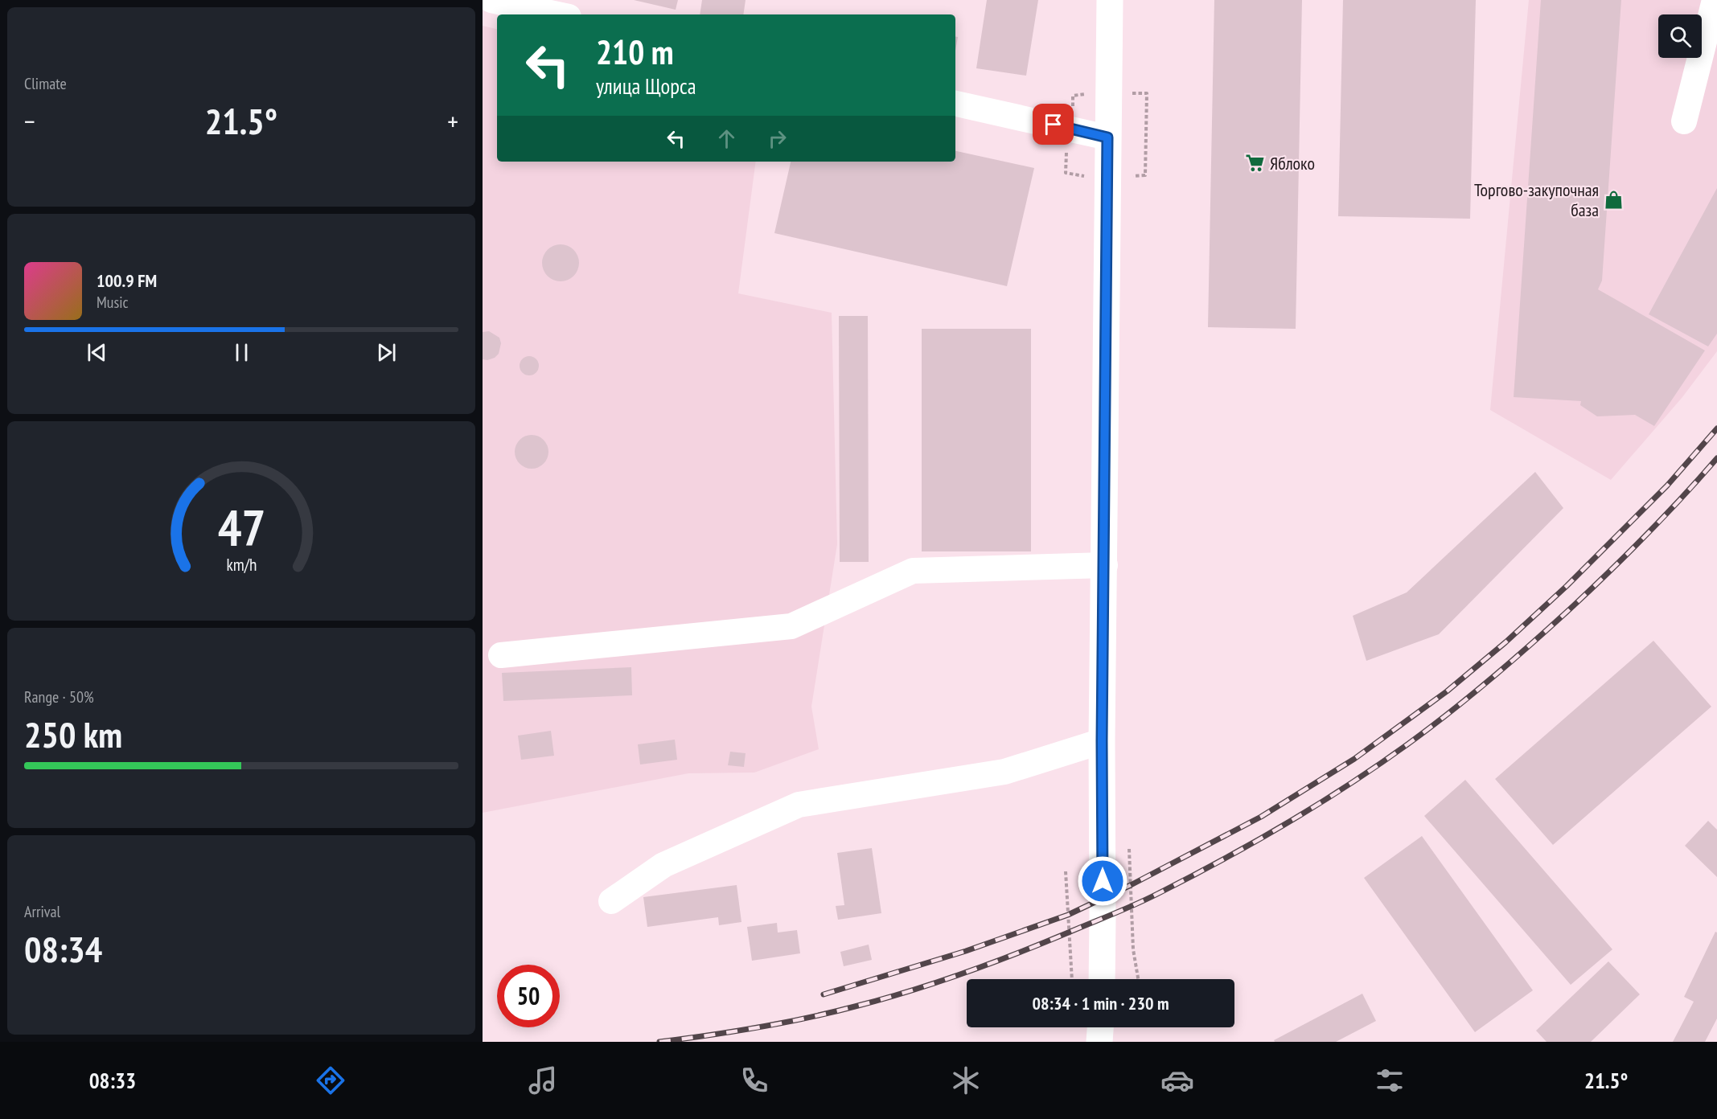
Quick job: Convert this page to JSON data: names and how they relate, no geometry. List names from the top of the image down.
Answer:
{
  "places": {
    "supermarket": ["Яблоко"],
    "shop": ["Торгово-закупочная база"]
  },
  "page": {
    "tile": [
      "Climate",
      ["Range · 50%", "250 km"],
      ["Arrival", "08:34"]
    ],
    "turn": ["210 m", "улица Щорса"],
    "heat": ["−", "21.5°", "+"],
    "song": ["100.9 FM", "Music"],
    "limit": "50",
    "trip": "08:34 · 1 min · 230 m",
    "tabs": ["08:33", "21.5°"],
    "gauge": ["47", "km/h"]
  }
}
